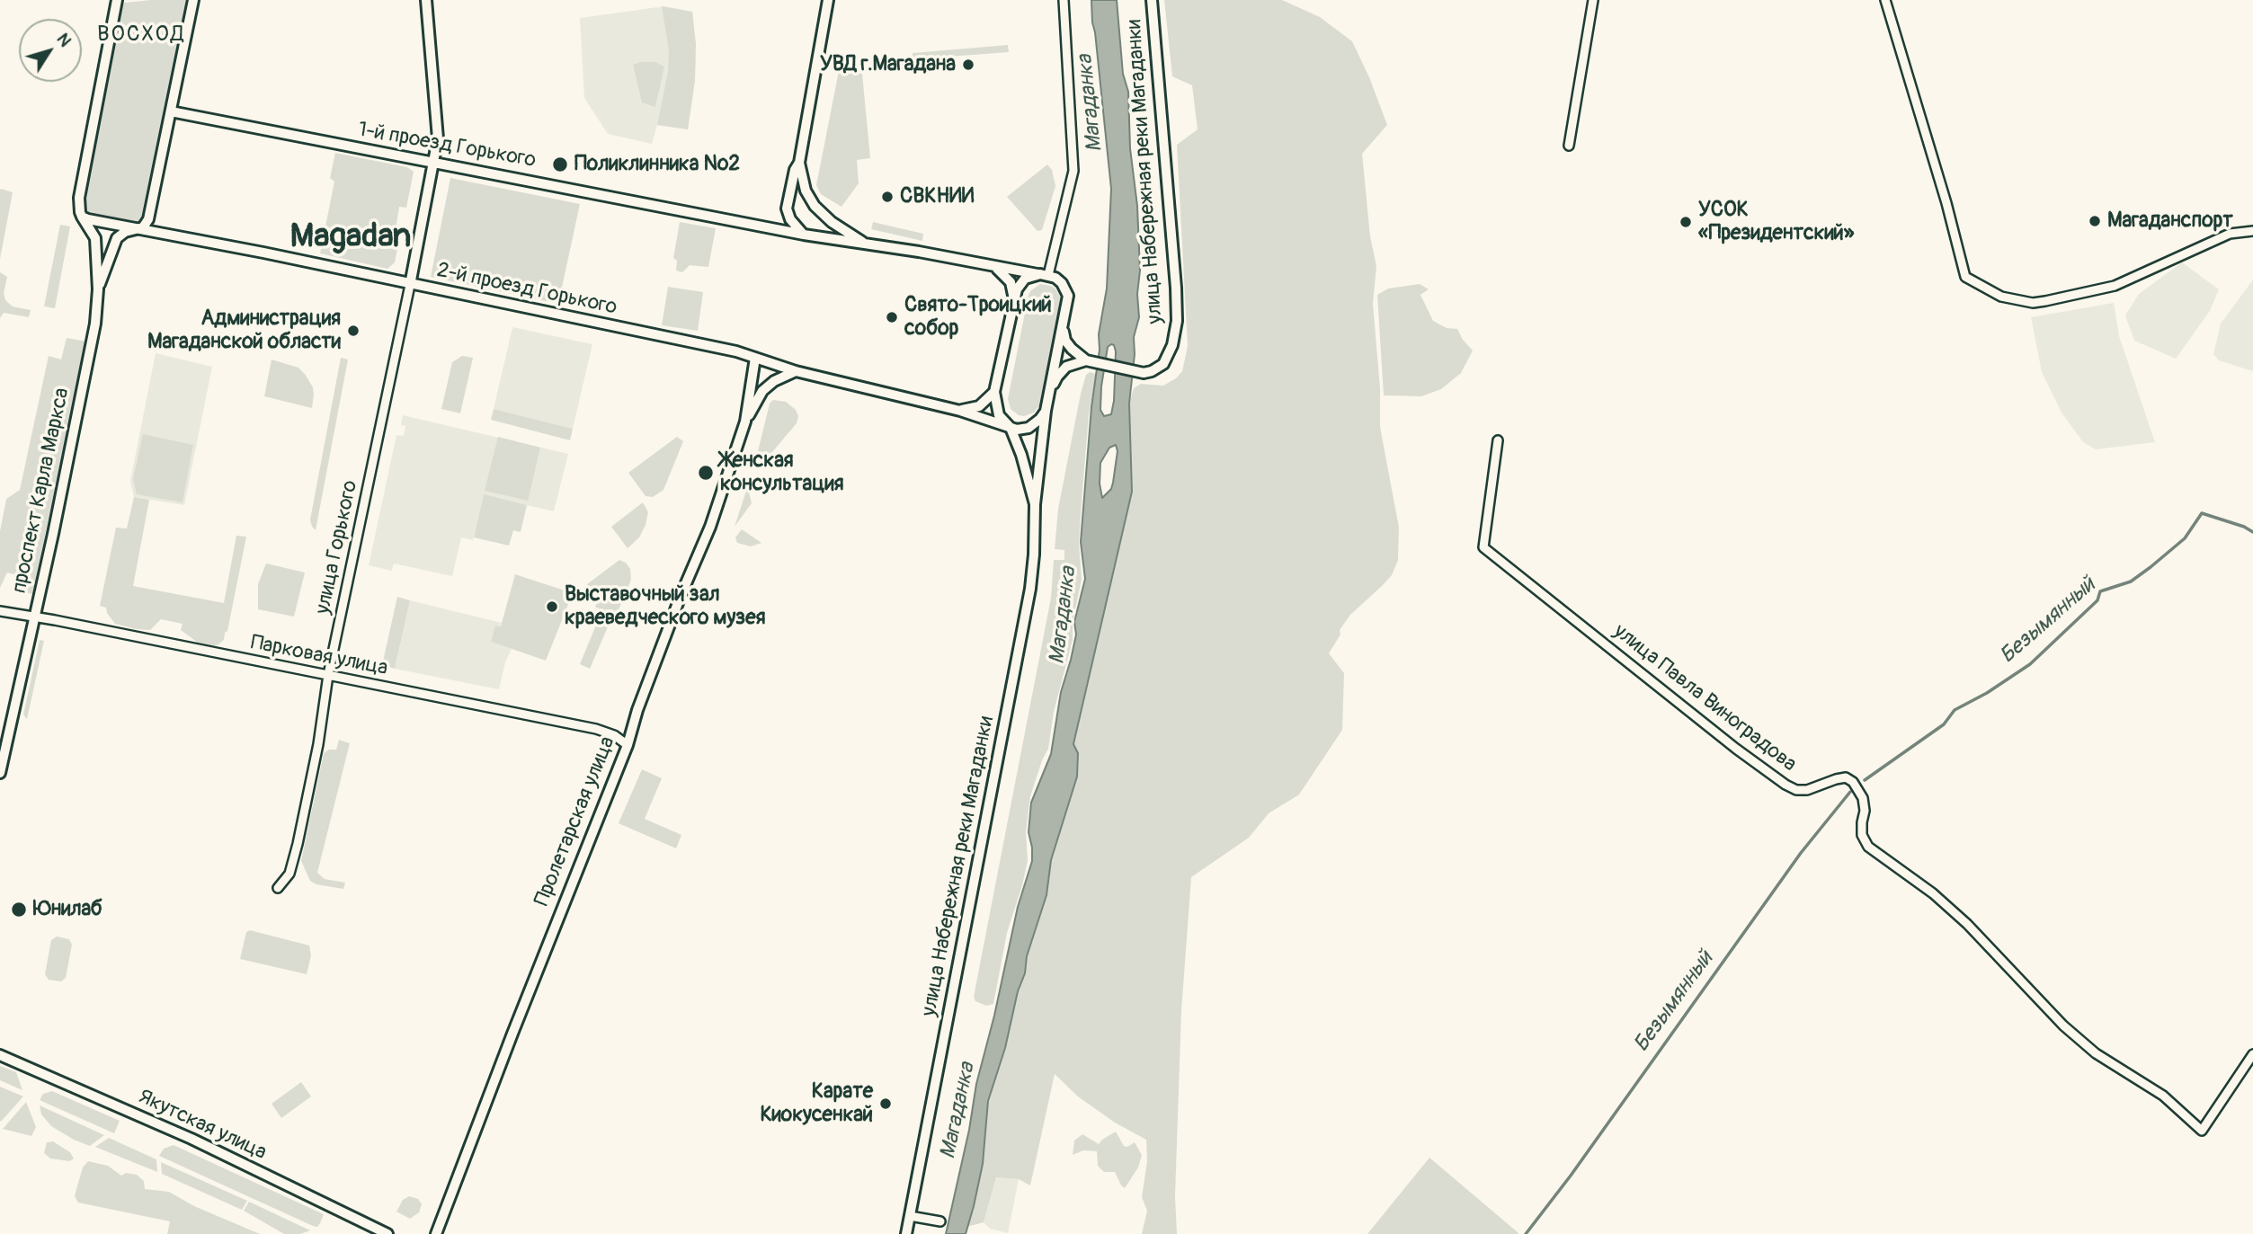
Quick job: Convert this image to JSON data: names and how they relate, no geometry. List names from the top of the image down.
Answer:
{
  "streets": {
    "street": [
      "1-й проезд Горького",
      "улица Набережная реки Магаданки",
      "2-й проезд Горького",
      "проспект Карла Маркса",
      "улица Горького",
      "Парковая улица",
      "улица Павла Виноградова",
      "Пролетарская улица",
      "Якутская улица"
    ]
  },
  "crossings": [
    ["1-й проезд Горького", "проспект Карла Маркса"],
    ["2-й проезд Горького", "проспект Карла Маркса"],
    ["2-й проезд Горького", "улица Горького"],
    ["2-й проезд Горького", "Пролетарская улица"],
    ["проспект Карла Маркса", "Парковая улица"],
    ["улица Горького", "Парковая улица"],
    ["Парковая улица", "Пролетарская улица"]
  ],
  "districts": ["ВОСХОД", "Magadan"],
  "water": ["Магаданка", "Безымянный"],
  "places": [
    "УВД г.Магадана",
    "Поликлинника №2",
    "СВКНИИ",
    "Магаданспорт",
    "УСОК «Президентский»",
    "Свято-Троицкий собор",
    "Администрация Магаданской области",
    "Женская консультация",
    "Выставочный зал краеведческого музея",
    "Юнилаб",
    "Карате Киокусенкай"
  ],
  "north": "top right"
}
